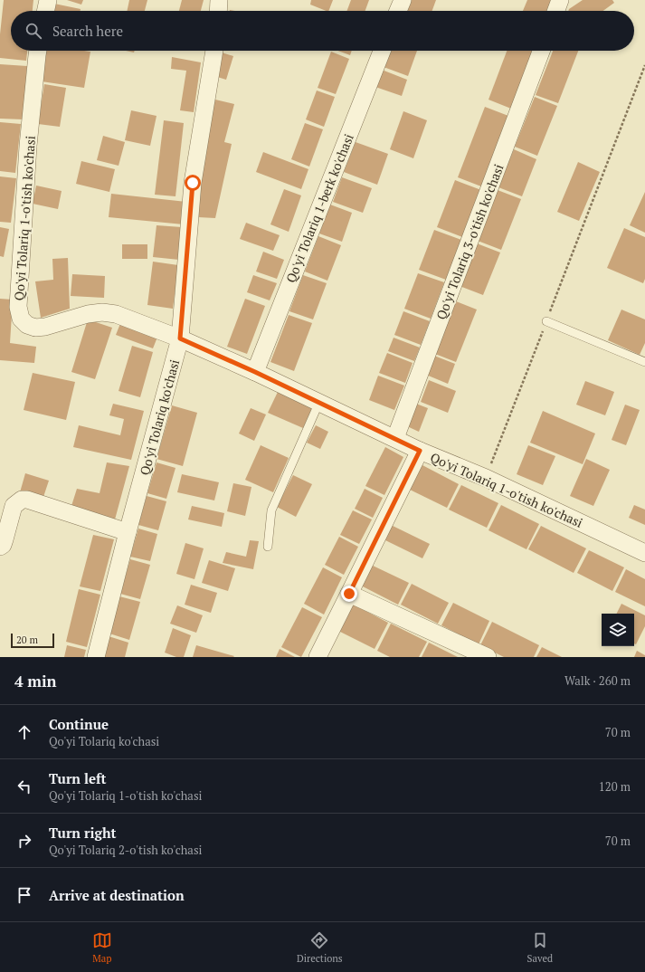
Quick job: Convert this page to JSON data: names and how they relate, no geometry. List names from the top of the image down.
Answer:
{
  "streets": {
    "street": [
      "Qo'yi Tolariq 1-berk ko'chasi",
      "Qo'yi Tolariq 1-o'tish ko'chasi",
      "Qo'yi Tolariq 3-o'tish ko'chasi",
      "Qo'yi Tolariq ko'chasi"
    ]
  },
  "crossings": [
    ["Qo'yi Tolariq 1-berk ko'chasi", "Qo'yi Tolariq 1-o'tish ko'chasi"],
    ["Qo'yi Tolariq 1-o'tish ko'chasi", "Qo'yi Tolariq 3-o'tish ko'chasi"],
    ["Qo'yi Tolariq 1-o'tish ko'chasi", "Qo'yi Tolariq ko'chasi"]
  ],
  "scale_bar": "20 m",
  "page": {
    "search": "Search here",
    "scale": "20 m",
    "heading": ["4 min", "Walk · 260 m"],
    "list": [
      ["Continue", "Qo'yi Tolariq ko'chasi", "70 m"],
      ["Turn left", "Qo'yi Tolariq 1-o'tish ko'chasi", "120 m"],
      ["Turn right", "Qo'yi Tolariq 2-o'tish ko'chasi", "70 m"],
      "Arrive at destination"
    ],
    "nav": ["Map", "Directions", "Saved"]
  }
}
